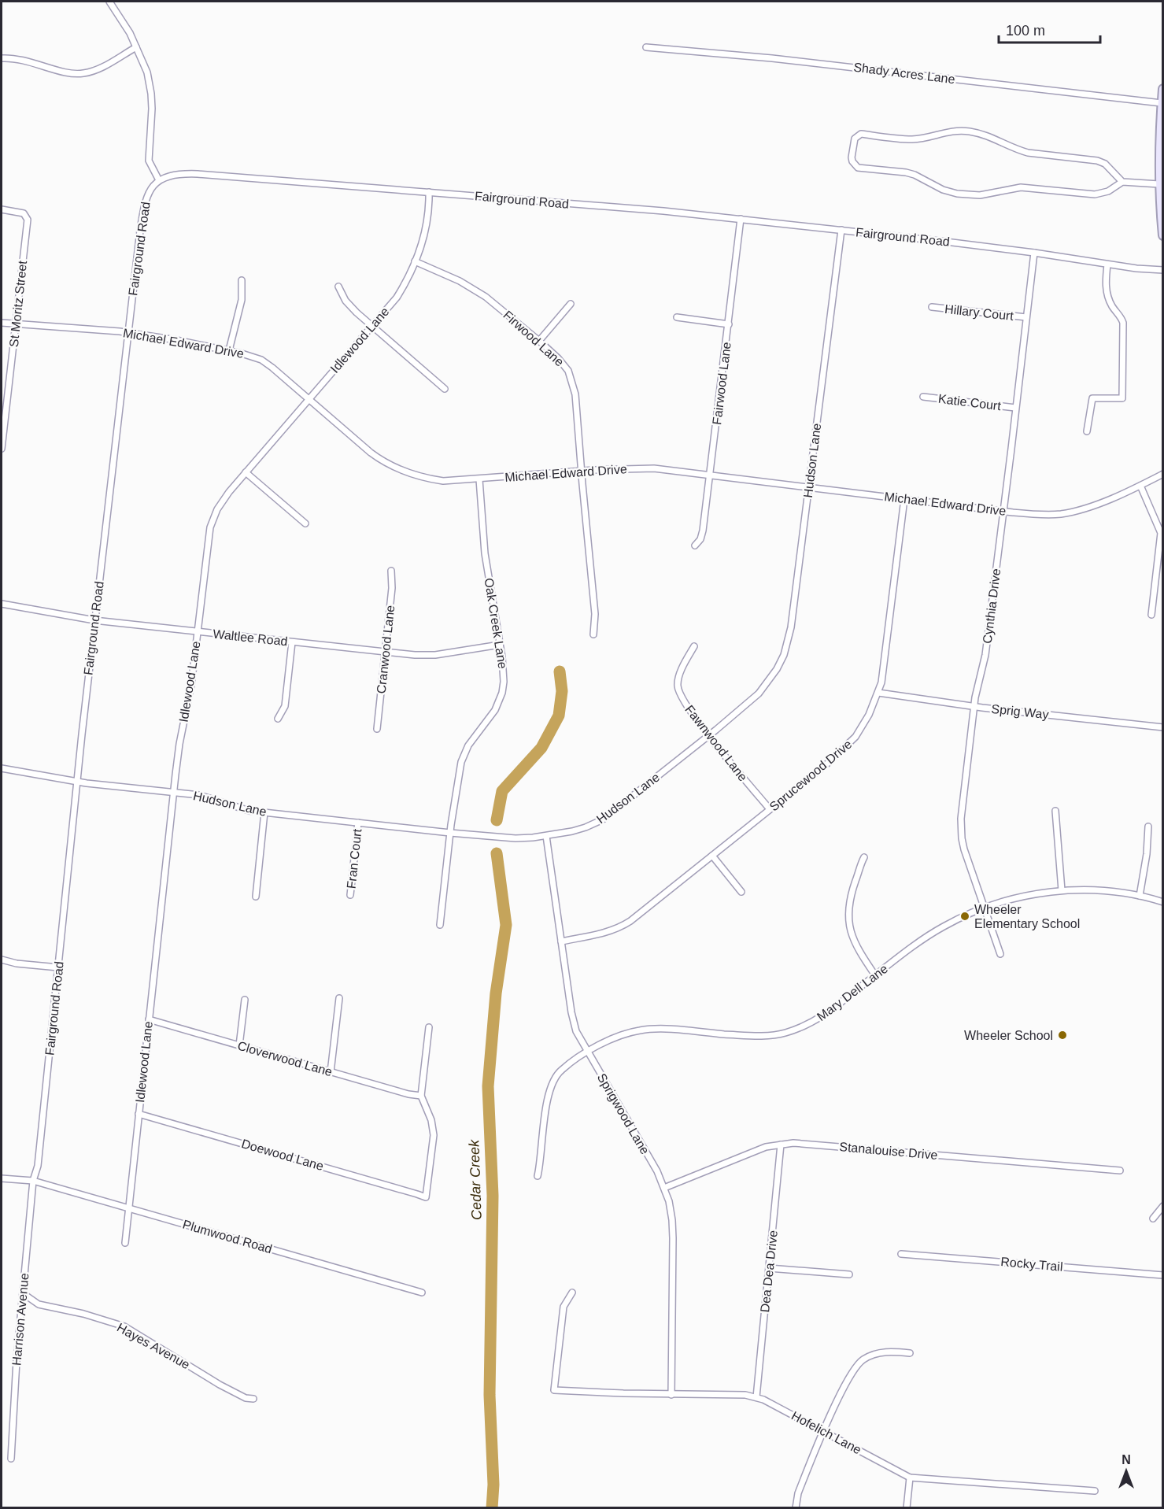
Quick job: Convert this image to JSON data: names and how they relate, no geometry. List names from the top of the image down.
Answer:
{
  "streets": {
    "street": [
      "Shady Acres Lane",
      "Fairground Road",
      "St Moritz Street",
      "Hillary Court",
      "Firwood Lane",
      "Idlewood Lane",
      "Michael Edward Drive",
      "Fairwood Lane",
      "Katie Court",
      "Hudson Lane",
      "Cynthia Drive",
      "Oak Creek Lane",
      "Waltlee Road",
      "Cranwood Lane",
      "Sprig Way",
      "Fawnwood Lane",
      "Sprucewood Drive",
      "Fran Court",
      "Mary Dell Lane",
      "Cloverwood Lane",
      "Sprigwood Lane",
      "Stanalouise Drive",
      "Doewood Lane",
      "Plumwood Road",
      "Rocky Trail",
      "Dea Dea Drive",
      "Harrison Avenue",
      "Hayes Avenue",
      "Hofelich Lane"
    ]
  },
  "crossings": [
    ["Fairground Road", "Idlewood Lane"],
    ["Fairground Road", "Michael Edward Drive"],
    ["Fairground Road", "Fairwood Lane"],
    ["Fairground Road", "Hudson Lane"],
    ["Fairground Road", "Cynthia Drive"],
    ["Fairground Road", "Waltlee Road"],
    ["Fairground Road", "Plumwood Road"],
    ["Fairground Road", "Harrison Avenue"],
    ["St Moritz Street", "Michael Edward Drive"],
    ["Hillary Court", "Cynthia Drive"],
    ["Firwood Lane", "Idlewood Lane"],
    ["Firwood Lane", "Michael Edward Drive"],
    ["Idlewood Lane", "Michael Edward Drive"],
    ["Idlewood Lane", "Hudson Lane"],
    ["Idlewood Lane", "Waltlee Road"],
    ["Idlewood Lane", "Cloverwood Lane"],
    ["Idlewood Lane", "Doewood Lane"],
    ["Idlewood Lane", "Plumwood Road"],
    ["Michael Edward Drive", "Fairwood Lane"],
    ["Michael Edward Drive", "Hudson Lane"],
    ["Michael Edward Drive", "Cynthia Drive"],
    ["Michael Edward Drive", "Oak Creek Lane"],
    ["Michael Edward Drive", "Sprucewood Drive"],
    ["Katie Court", "Cynthia Drive"],
    ["Hudson Lane", "Oak Creek Lane"],
    ["Hudson Lane", "Fawnwood Lane"],
    ["Hudson Lane", "Fran Court"],
    ["Hudson Lane", "Sprigwood Lane"],
    ["Cynthia Drive", "Sprig Way"],
    ["Cynthia Drive", "Mary Dell Lane"],
    ["Oak Creek Lane", "Waltlee Road"],
    ["Waltlee Road", "Cranwood Lane"],
    ["Sprig Way", "Sprucewood Drive"],
    ["Fawnwood Lane", "Sprucewood Drive"],
    ["Sprucewood Drive", "Sprigwood Lane"],
    ["Mary Dell Lane", "Sprigwood Lane"],
    ["Cloverwood Lane", "Doewood Lane"],
    ["Sprigwood Lane", "Stanalouise Drive"],
    ["Sprigwood Lane", "Hofelich Lane"],
    ["Stanalouise Drive", "Dea Dea Drive"],
    ["Plumwood Road", "Harrison Avenue"],
    ["Dea Dea Drive", "Hofelich Lane"],
    ["Harrison Avenue", "Hayes Avenue"]
  ],
  "water": ["Cedar Creek"],
  "places": ["Wheeler Elementary School", "Wheeler School"],
  "scale_bar": "100 m",
  "north": "top"
}
